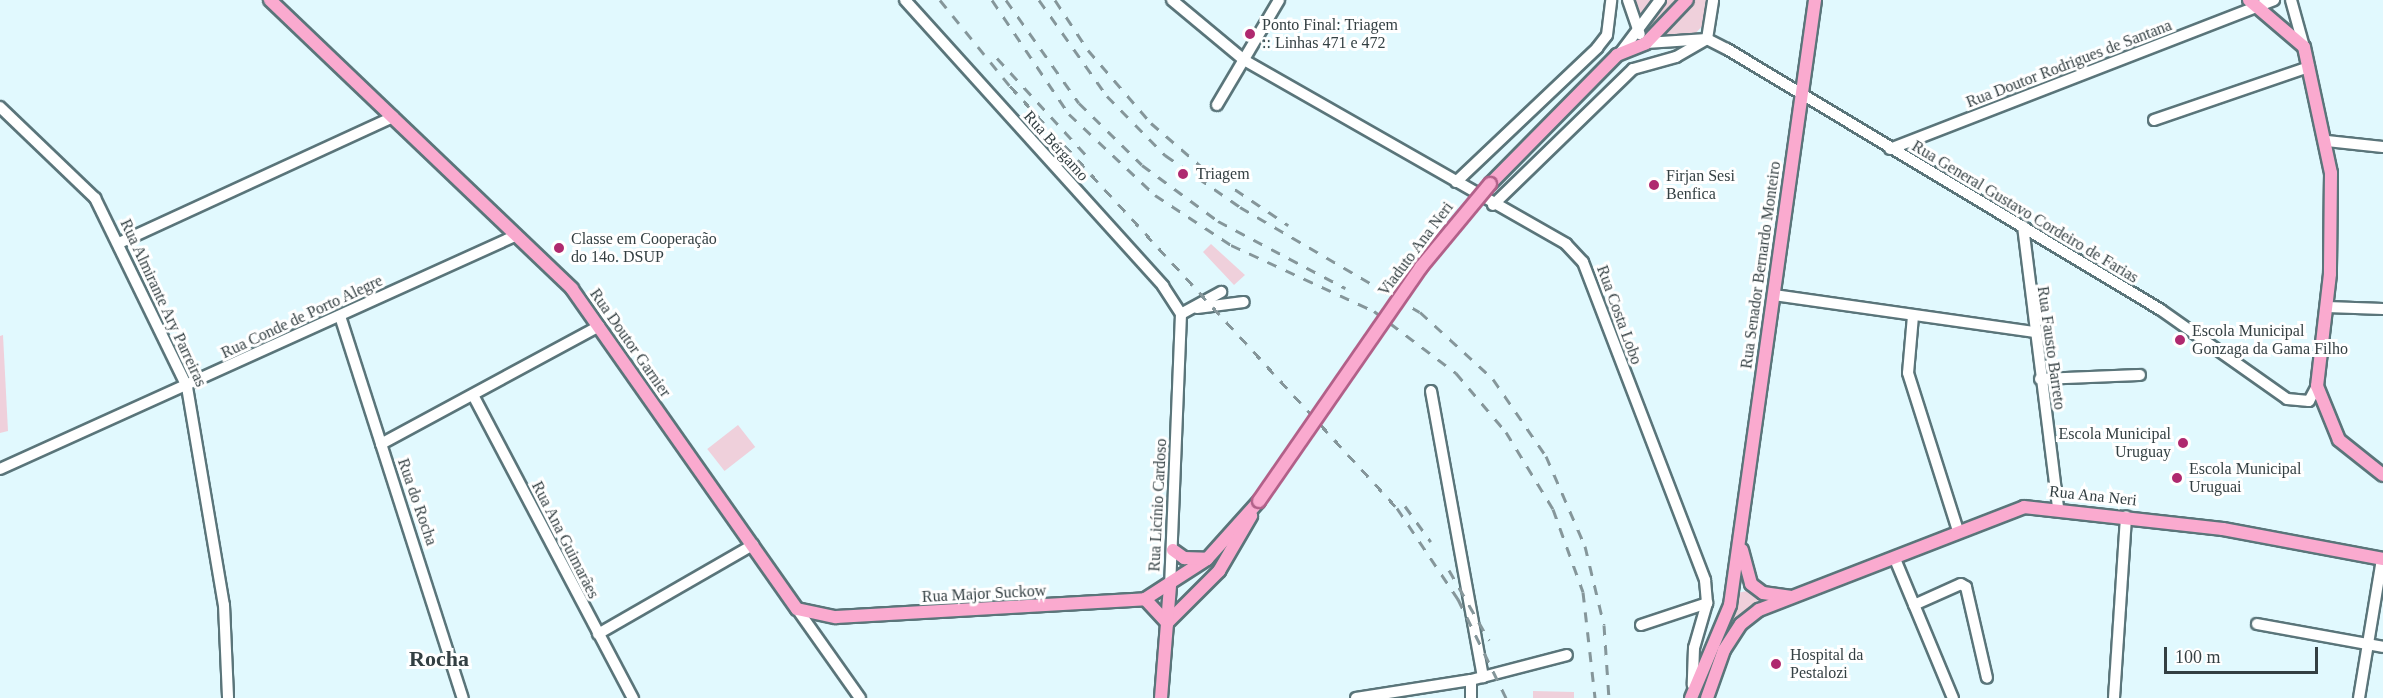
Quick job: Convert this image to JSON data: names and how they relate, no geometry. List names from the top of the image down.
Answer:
{
  "streets": {
    "main road": [
      "Viaduto Ana Neri",
      "Rua Senador Bernardo Monteiro",
      "Rua Doutor Garnier",
      "Rua Ana Neri",
      "Rua Licínio Cardoso",
      "Rua Major Suckow"
    ],
    "street": [
      "Rua Doutor Rodrigues de Santana",
      "Rua Bérgamo",
      "Rua General Gustavo Cordeiro de Farias",
      "Rua Almirante Ary Parreiras",
      "Rua Costa Lobo",
      "Rua Conde de Porto Alegre",
      "Rua Fausto Barreto",
      "Rua do Rocha",
      "Rua Ana Guimarães"
    ]
  },
  "crossings": [
    ["Rua Doutor Rodrigues de Santana", "Rua General Gustavo Cordeiro de Farias"],
    ["Rua Bérgamo", "Rua Licínio Cardoso"],
    ["Rua General Gustavo Cordeiro de Farias", "Rua Senador Bernardo Monteiro"],
    ["Rua General Gustavo Cordeiro de Farias", "Rua Fausto Barreto"],
    ["Viaduto Ana Neri", "Rua Licínio Cardoso"],
    ["Viaduto Ana Neri", "Rua Major Suckow"],
    ["Rua Senador Bernardo Monteiro", "Rua Costa Lobo"],
    ["Rua Almirante Ary Parreiras", "Rua Conde de Porto Alegre"],
    ["Rua Conde de Porto Alegre", "Rua Doutor Garnier"],
    ["Rua Conde de Porto Alegre", "Rua do Rocha"],
    ["Rua Doutor Garnier", "Rua Major Suckow"],
    ["Rua Fausto Barreto", "Rua Ana Neri"],
    ["Rua Licínio Cardoso", "Rua Major Suckow"]
  ],
  "districts": ["Rocha"],
  "places": [
    "Ponto Final: Triagem :: Linhas 471 e 472",
    "Triagem",
    "Firjan Sesi Benfica",
    "Classe em Cooperação do 14o. DSUP",
    "Escola Municipal Gonzaga da Gama Filho",
    "Escola Municipal Uruguay",
    "Escola Municipal Uruguai",
    "Hospital da Pestalozi"
  ],
  "scale_bar": "100 m"
}
